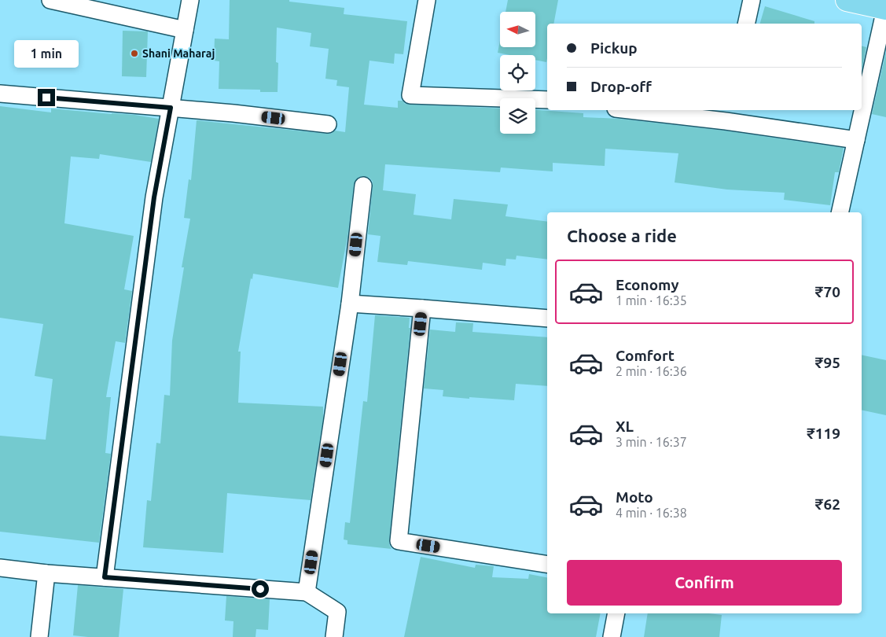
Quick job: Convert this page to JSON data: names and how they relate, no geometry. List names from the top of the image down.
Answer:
{
  "places": ["Shani Maharaj"],
  "north": "left",
  "page": {
    "banner": ["Pickup", "Drop-off"],
    "bubble": "1 min",
    "heading": "Choose a ride",
    "list": [
      {
        "name": "Economy",
        "note": "1 min · 16:35",
        "value": "₹70"
      },
      {
        "name": "Comfort",
        "note": "2 min · 16:36",
        "value": "₹95"
      },
      {
        "name": "XL",
        "note": "3 min · 16:37",
        "value": "₹119"
      },
      {
        "name": "Moto",
        "note": "4 min · 16:38",
        "value": "₹62"
      }
    ],
    "buttons": "Confirm"
  }
}
